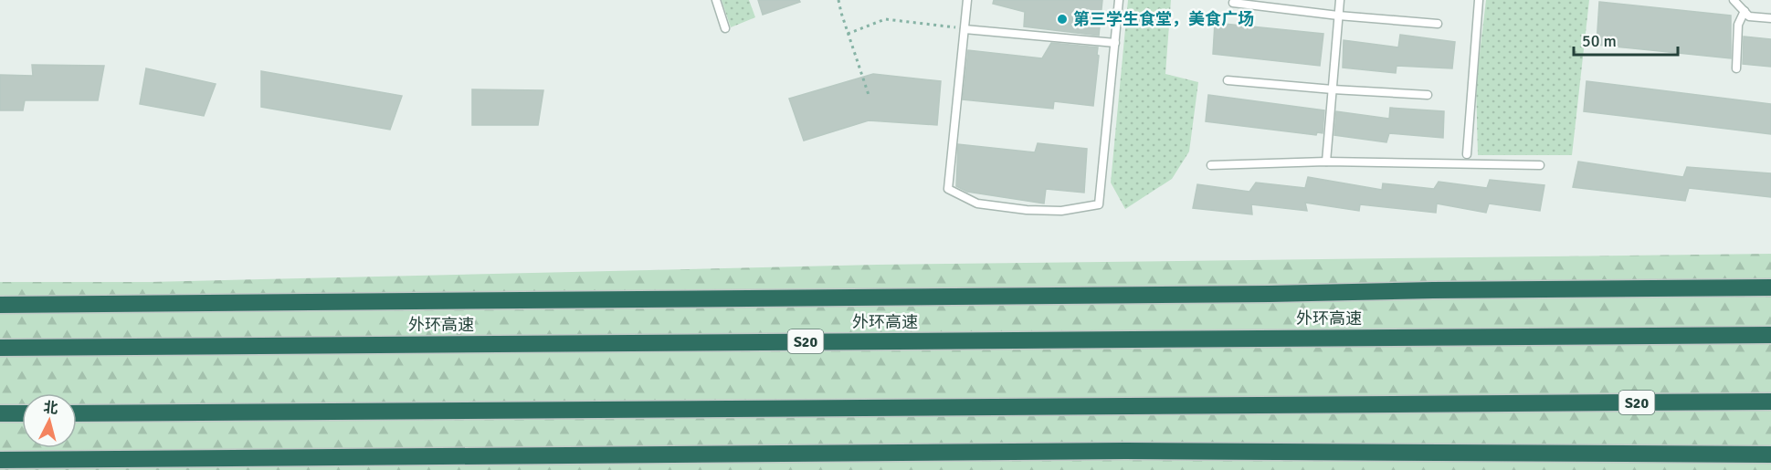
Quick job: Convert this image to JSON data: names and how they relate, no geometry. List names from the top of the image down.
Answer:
{
  "streets": {
    "highway": ["外环高速", "S20"]
  },
  "places": ["第三学生食堂，美食广场"],
  "scale_bar": "50 m",
  "north": "top"
}
